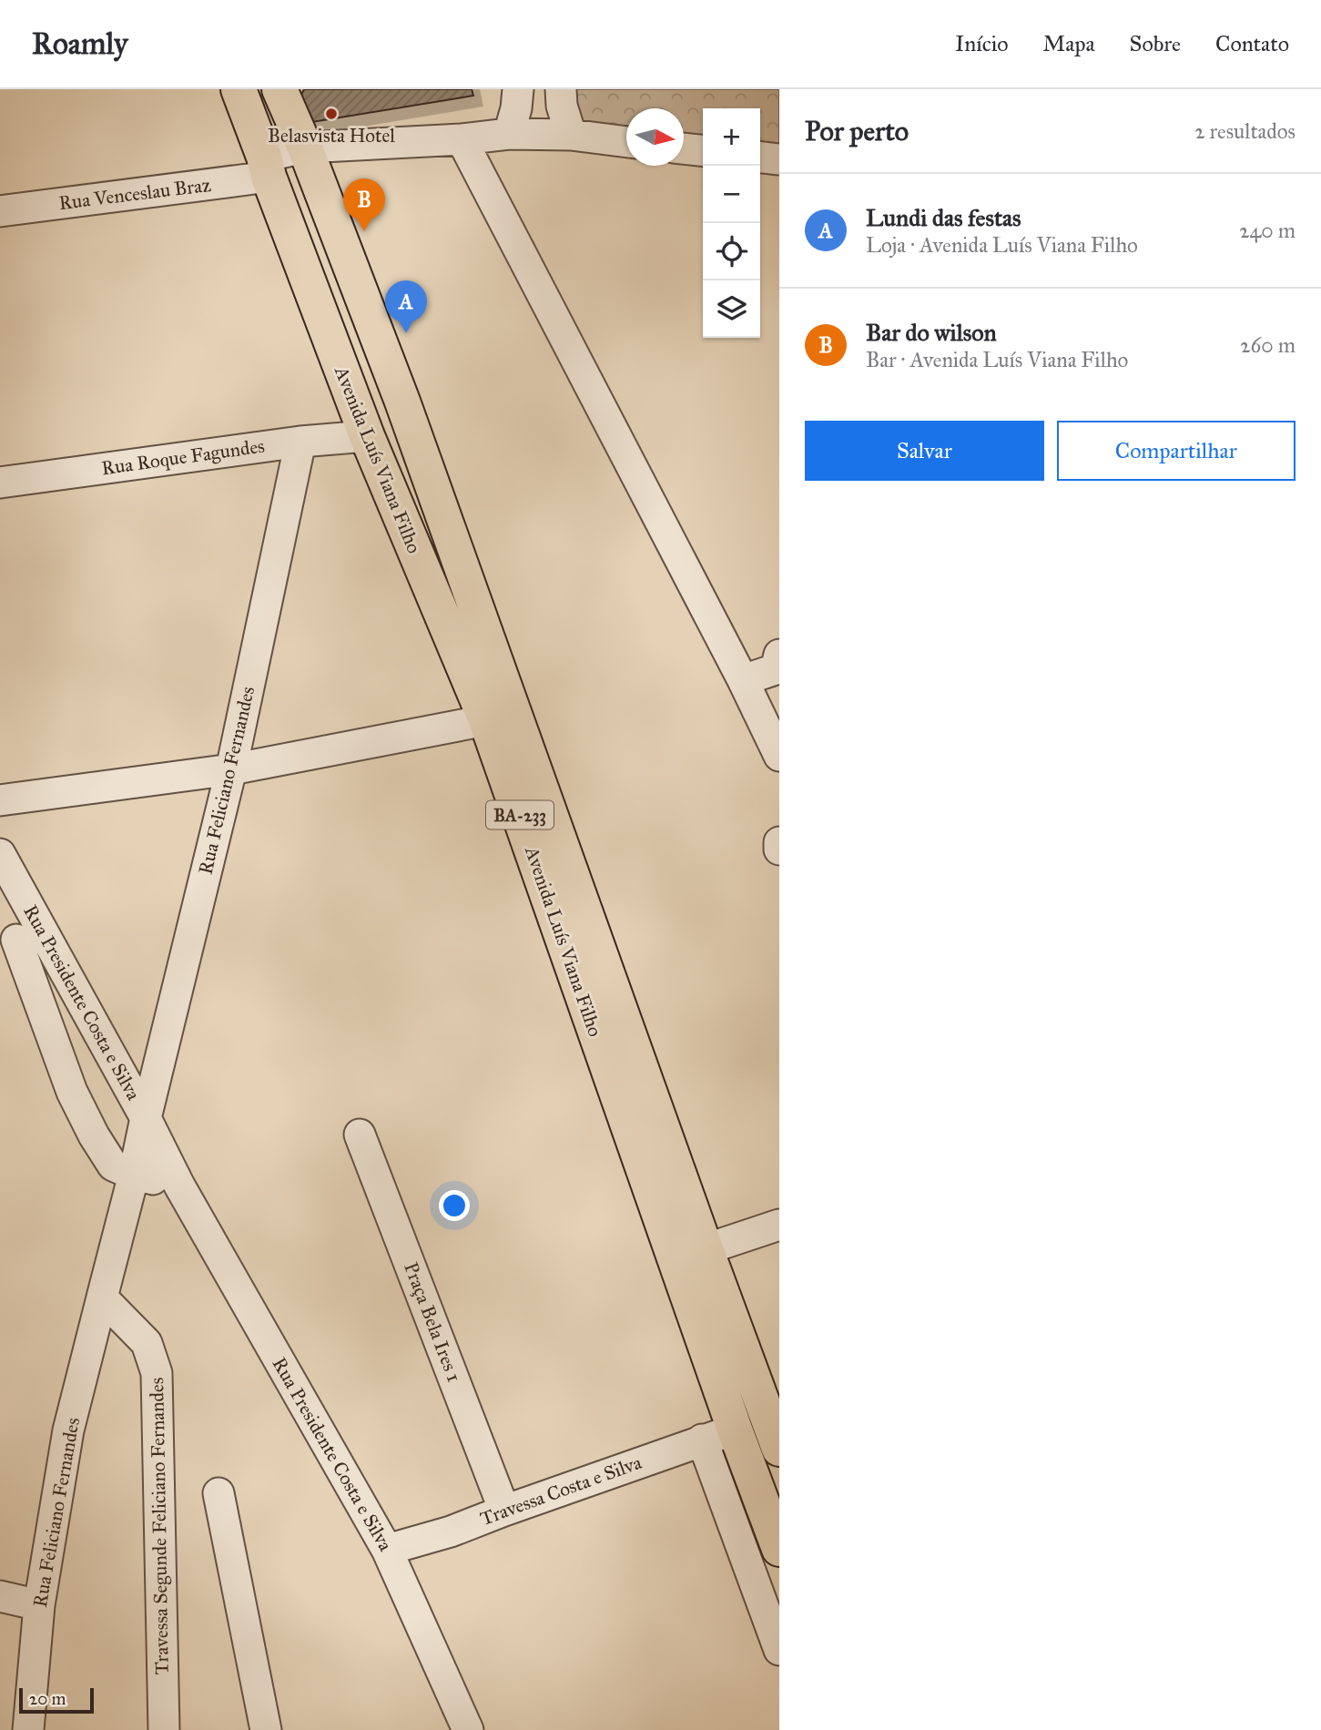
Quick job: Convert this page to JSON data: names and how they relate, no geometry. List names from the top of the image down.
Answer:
{
  "streets": {
    "main road": ["Avenida Luís Viana Filho", "BA-233"],
    "street": [
      "Rua Venceslau Braz",
      "Rua Roque Fagundes",
      "Rua Feliciano Fernandes",
      "Rua Presidente Costa e Silva",
      "Praça Bela Ires 1",
      "Travessa Costa e Silva",
      "Travessa Segunde Feliciano Fernandes"
    ]
  },
  "crossings": [
    ["Rua Venceslau Braz", "Avenida Luís Viana Filho"],
    ["Rua Roque Fagundes", "Avenida Luís Viana Filho"],
    ["Rua Roque Fagundes", "Rua Feliciano Fernandes"],
    ["Avenida Luís Viana Filho", "Travessa Costa e Silva"],
    ["Rua Feliciano Fernandes", "Rua Presidente Costa e Silva"],
    ["Rua Feliciano Fernandes", "Travessa Segunde Feliciano Fernandes"],
    ["Rua Presidente Costa e Silva", "Travessa Costa e Silva"],
    ["Praça Bela Ires 1", "Travessa Costa e Silva"]
  ],
  "places": ["Belasvista Hotel"],
  "scale_bar": "20 m",
  "north": "right",
  "page": {
    "header": "Roamly",
    "nav": [
      "Início",
      "Mapa",
      "Sobre",
      "Contato"
    ],
    "heading": ["Por perto", "2 resultados"],
    "map_buttons": ["+", "−"],
    "list": [
      {
        "mark": "A",
        "name": "Lundi das festas",
        "note": "Loja · Avenida Luís Viana Filho",
        "value": "240 m"
      },
      {
        "mark": "B",
        "name": "Bar do wilson",
        "note": "Bar · Avenida Luís Viana Filho",
        "value": "260 m"
      }
    ],
    "pins": ["B", "A"],
    "buttons": ["Salvar", "Compartilhar"],
    "scale": "20 m"
  }
}
